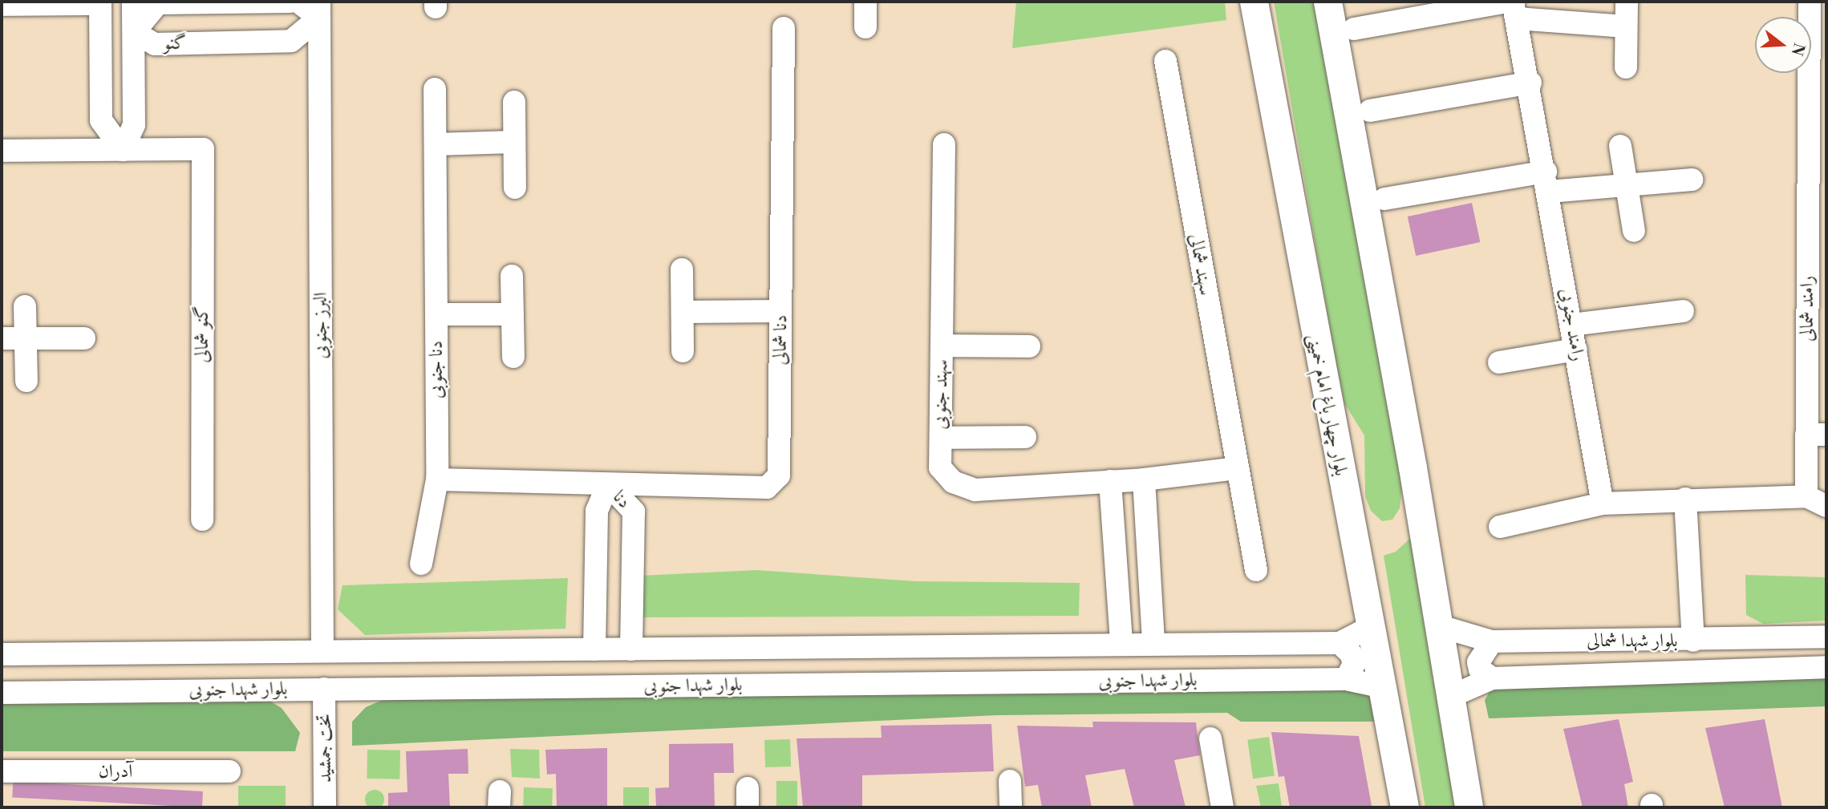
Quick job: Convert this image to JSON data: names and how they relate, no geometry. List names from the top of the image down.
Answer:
{
  "streets": {
    "main road": ["بلوار چهار باغ امام خمینی"],
    "street": [
      "گنو",
      "سهند شمالی",
      "رامند شمالی",
      "رامند جنوبی",
      "البرز جنوبی",
      "گنو شمالی",
      "دنا شمالی",
      "دنا جنوبی",
      "سهند جنوبی",
      "دنا",
      "بلوار شهدا شمالی",
      "بلوار شهدا جنوبی",
      "تخت جمشید",
      "آدران"
    ]
  },
  "crossings": [
    ["گنو", "البرز جنوبی"],
    ["البرز جنوبی", "بلوار شهدا جنوبی"],
    ["دنا شمالی", "دنا"],
    ["بلوار چهار باغ امام خمینی", "بلوار شهدا جنوبی"],
    ["دنا", "بلوار شهدا جنوبی"],
    ["بلوار شهدا جنوبی", "تخت جمشید"]
  ],
  "north": "right"
}
